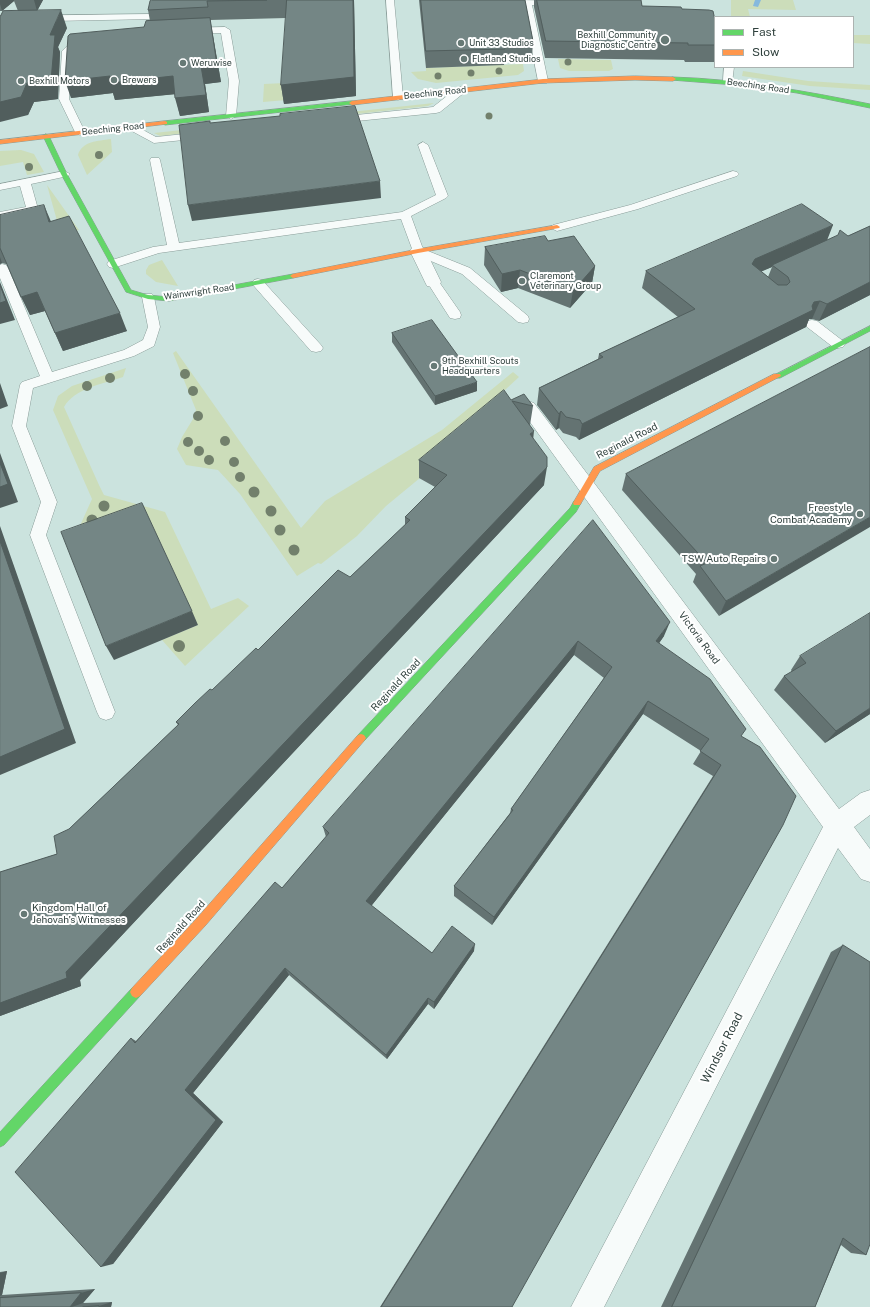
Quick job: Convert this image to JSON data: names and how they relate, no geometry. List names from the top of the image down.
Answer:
{
  "streets": {
    "street": [
      "Beeching Road",
      "Wainwright Road",
      "Reginald Road",
      "Victoria Road",
      "Windsor Road"
    ]
  },
  "crossings": [
    ["Beeching Road", "Wainwright Road"],
    ["Reginald Road", "Victoria Road"],
    ["Victoria Road", "Windsor Road"]
  ],
  "places": [
    "Bexhill Community Diagnostic Centre",
    "Unit 33 Studios",
    "Flatland Studios",
    "Weruwise",
    "Brewers",
    "Bexhill Motors",
    "Claremont Veterinary Group",
    "9th Bexhill Scouts Headquarters",
    "Freestyle Combat Academy",
    "TSW Auto Repairs",
    "Kingdom Hall of Jehovah's Witnesses"
  ],
  "legend": ["Fast", "Slow"]
}
